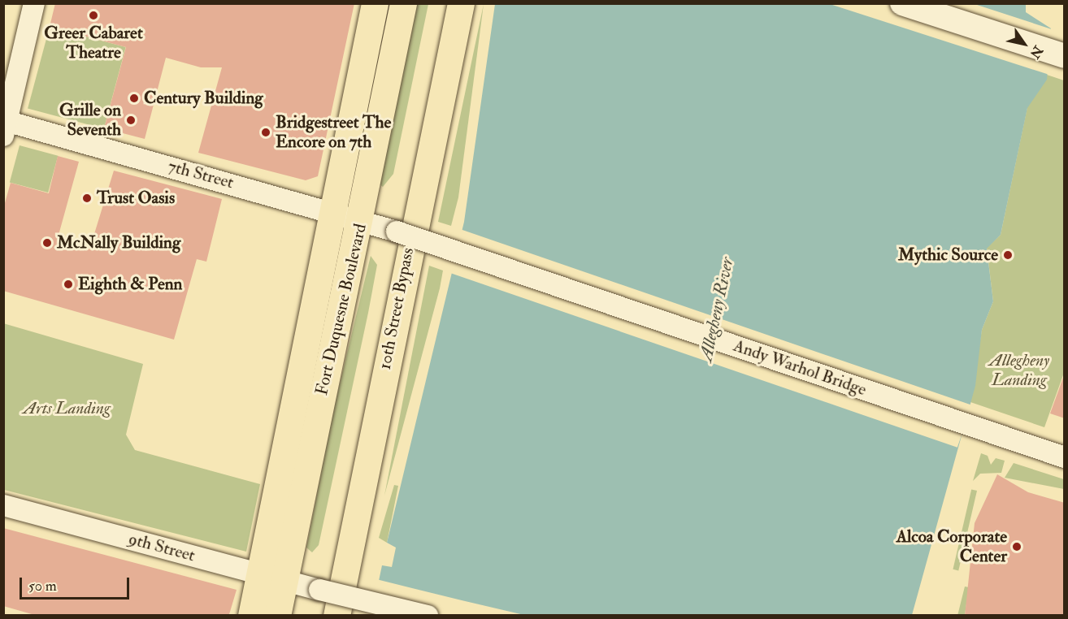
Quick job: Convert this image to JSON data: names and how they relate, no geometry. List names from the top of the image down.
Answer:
{
  "streets": {
    "main road": ["10th Street Bypass", "Fort Duquesne Boulevard"],
    "street": ["7th Street", "Andy Warhol Bridge", "9th Street"]
  },
  "crossings": [
    ["7th Street", "Fort Duquesne Boulevard"],
    ["7th Street", "Andy Warhol Bridge"],
    ["Fort Duquesne Boulevard", "9th Street"]
  ],
  "water": ["Allegheny River"],
  "parks": ["Allegheny Landing", "Arts Landing"],
  "places": [
    "Greer Cabaret Theatre",
    "Century Building",
    "Grille on Seventh",
    "Bridgestreet The Encore on 7th",
    "Trust Oasis",
    "McNally Building",
    "Mythic Source",
    "Eighth & Penn",
    "Alcoa Corporate Center"
  ],
  "scale_bar": "50 m",
  "north": "bottom right"
}
